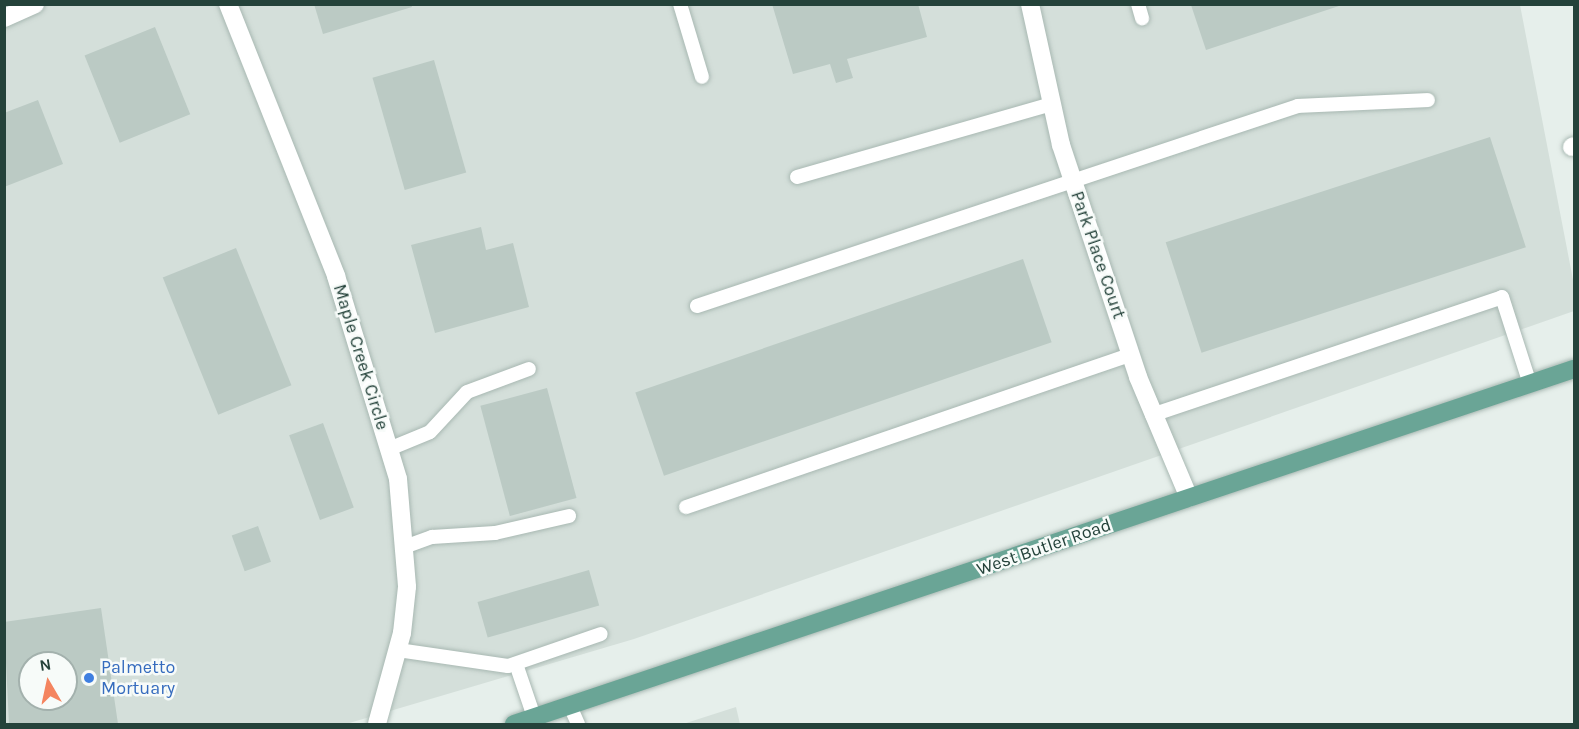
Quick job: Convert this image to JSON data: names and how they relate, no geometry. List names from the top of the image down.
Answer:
{
  "streets": {
    "main road": ["West Butler Road"],
    "street": ["Park Place Court", "Maple Creek Circle"]
  },
  "crossings": [
    ["Park Place Court", "West Butler Road"]
  ],
  "places": ["Palmetto Mortuary"],
  "north": "top"
}
